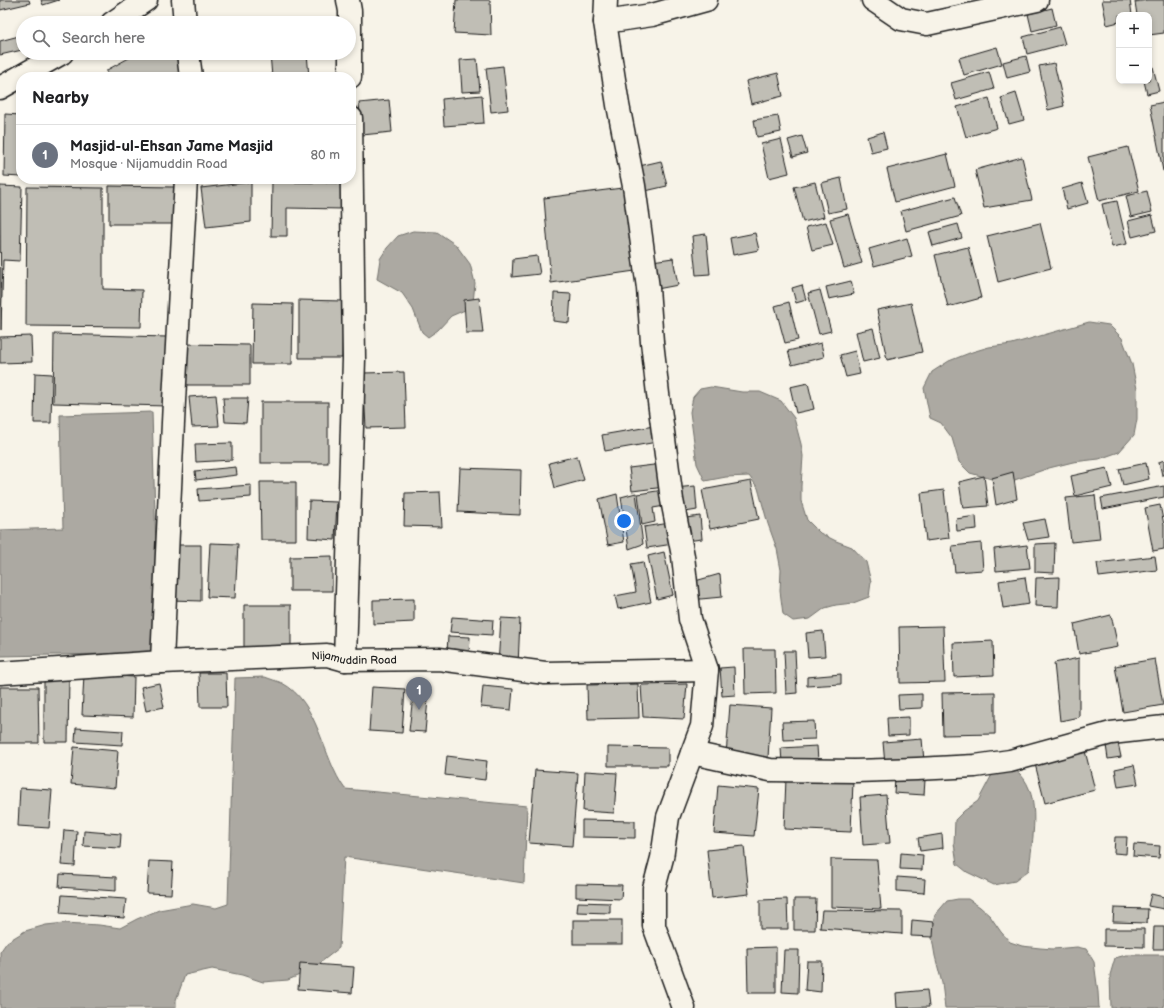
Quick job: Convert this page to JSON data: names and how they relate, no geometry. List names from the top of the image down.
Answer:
{
  "streets": {
    "street": ["Nijamuddin Road"]
  },
  "page": {
    "map_buttons": ["+", "−"],
    "search": "Search here",
    "heading": "Nearby",
    "list": [
      {
        "mark": "1",
        "name": "Masjid-ul-Ehsan Jame Masjid",
        "note": "Mosque · Nijamuddin Road",
        "value": "80 m"
      }
    ],
    "pins": "1"
  }
}
